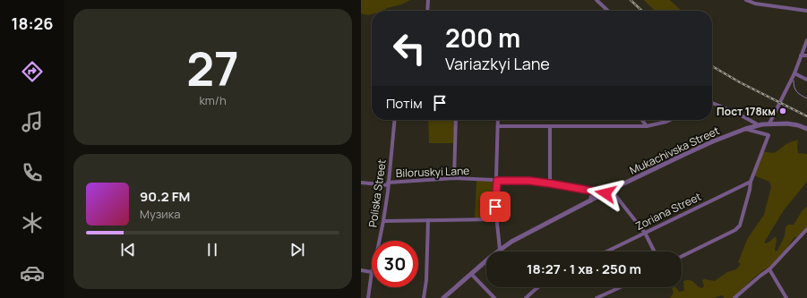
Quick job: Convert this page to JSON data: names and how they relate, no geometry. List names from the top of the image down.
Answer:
{
  "streets": {
    "street": [
      "Mukachivska Street",
      "Biloruskyi Lane",
      "Poliska Street",
      "Zoriana Street"
    ]
  },
  "crossings": [
    ["Mukachivska Street", "Biloruskyi Lane"],
    ["Biloruskyi Lane", "Poliska Street"]
  ],
  "places": ["Пост 178км"],
  "page": {
    "tabs": "18:26",
    "tile": ["27", "km/h"],
    "turn": ["200 m", "Variazkyi Lane"],
    "then": "Потім",
    "song": ["90.2 FM", "Музика"],
    "limit": "30",
    "trip": "18:27 · 1 хв · 250 m"
  }
}
